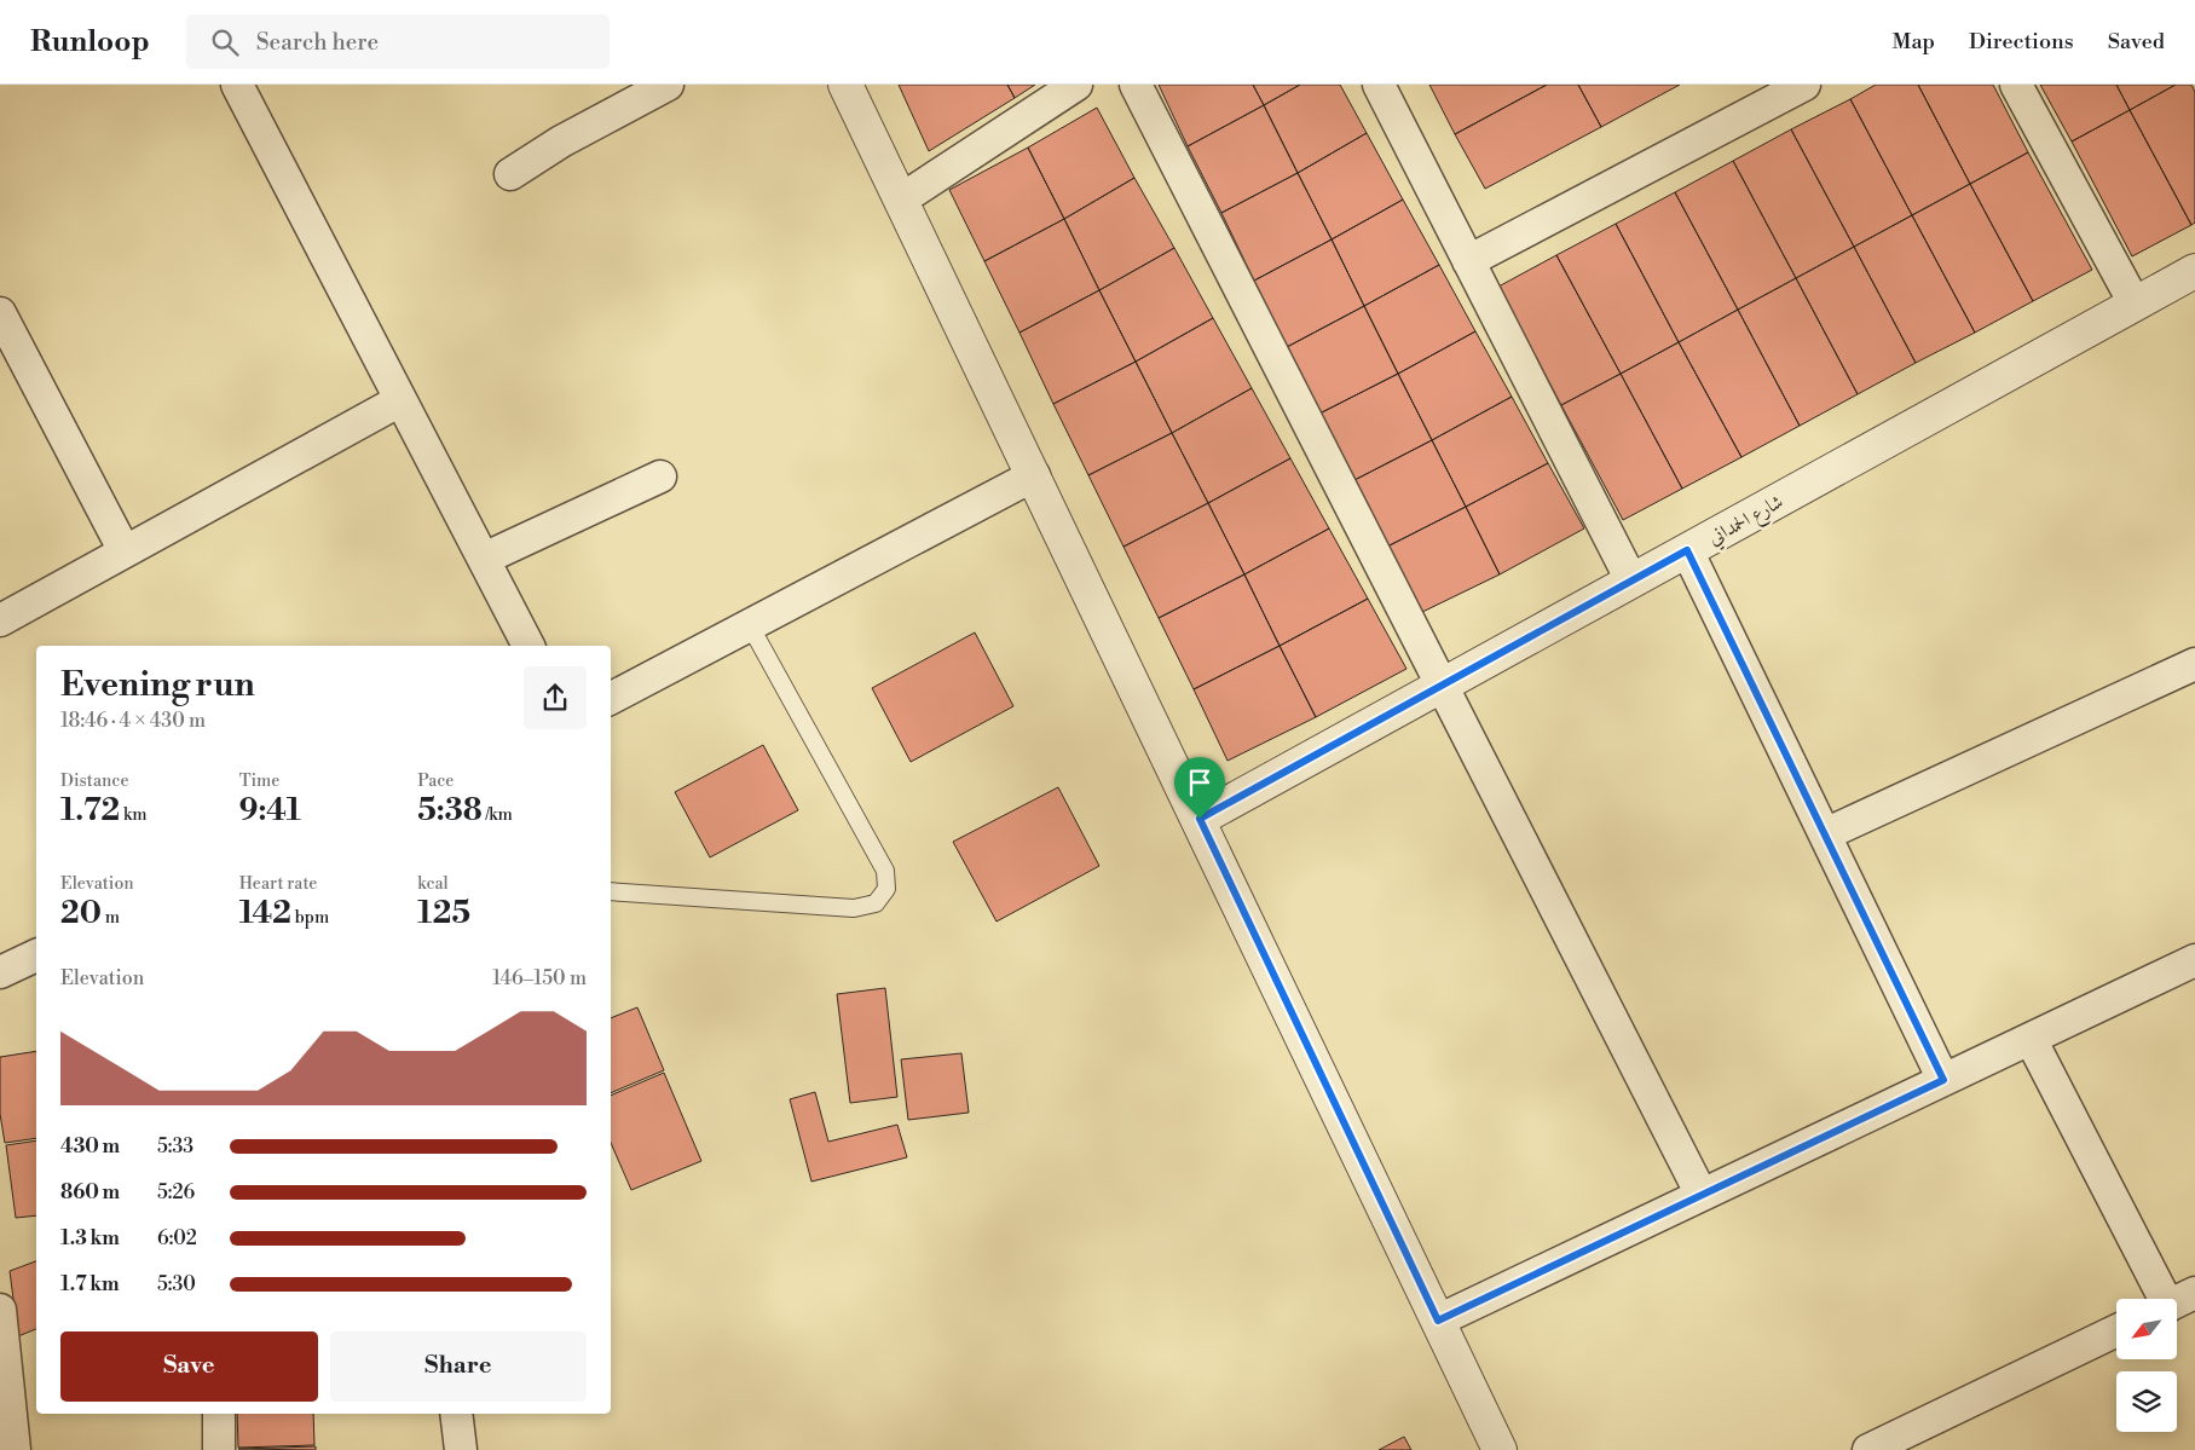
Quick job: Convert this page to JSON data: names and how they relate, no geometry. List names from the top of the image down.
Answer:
{
  "streets": {
    "street": ["شارع الحمداني"]
  },
  "north": "bottom left",
  "page": {
    "header": "Runloop",
    "search": "Search here",
    "nav": ["Map", "Directions", "Saved"],
    "heading": ["Evening run", "18:46 · 4 × 430 m"],
    "stats": [
      ["Distance", "1.72 km"],
      ["Time", "9:41"],
      ["Pace", "5:38 /km"],
      ["Elevation", "20 m"],
      ["Heart rate", "142 bpm"],
      ["kcal", "125"]
    ],
    "chart": ["Elevation", "146–150 m"],
    "list": [
      {
        "name": "430 m",
        "note": "5:33"
      },
      {
        "name": "860 m",
        "note": "5:26"
      },
      {
        "name": "1.3 km",
        "note": "6:02"
      },
      {
        "name": "1.7 km",
        "note": "5:30"
      }
    ],
    "buttons": ["Save", "Share"]
  }
}
